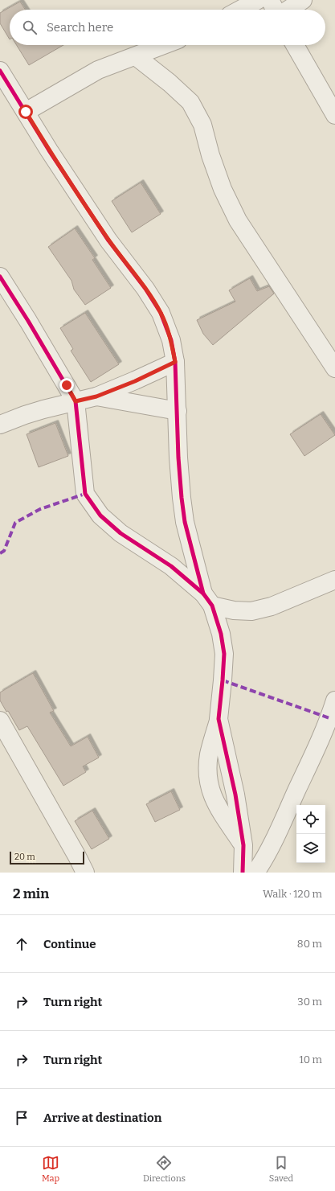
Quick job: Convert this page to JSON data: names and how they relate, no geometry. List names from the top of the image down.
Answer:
{
  "scale_bar": "20 m",
  "page": {
    "search": "Search here",
    "scale": "20 m",
    "heading": ["2 min", "Walk · 120 m"],
    "list": [
      ["Continue", "80 m"],
      ["Turn right", "30 m"],
      ["Turn right", "10 m"],
      "Arrive at destination"
    ],
    "nav": ["Map", "Directions", "Saved"]
  }
}
